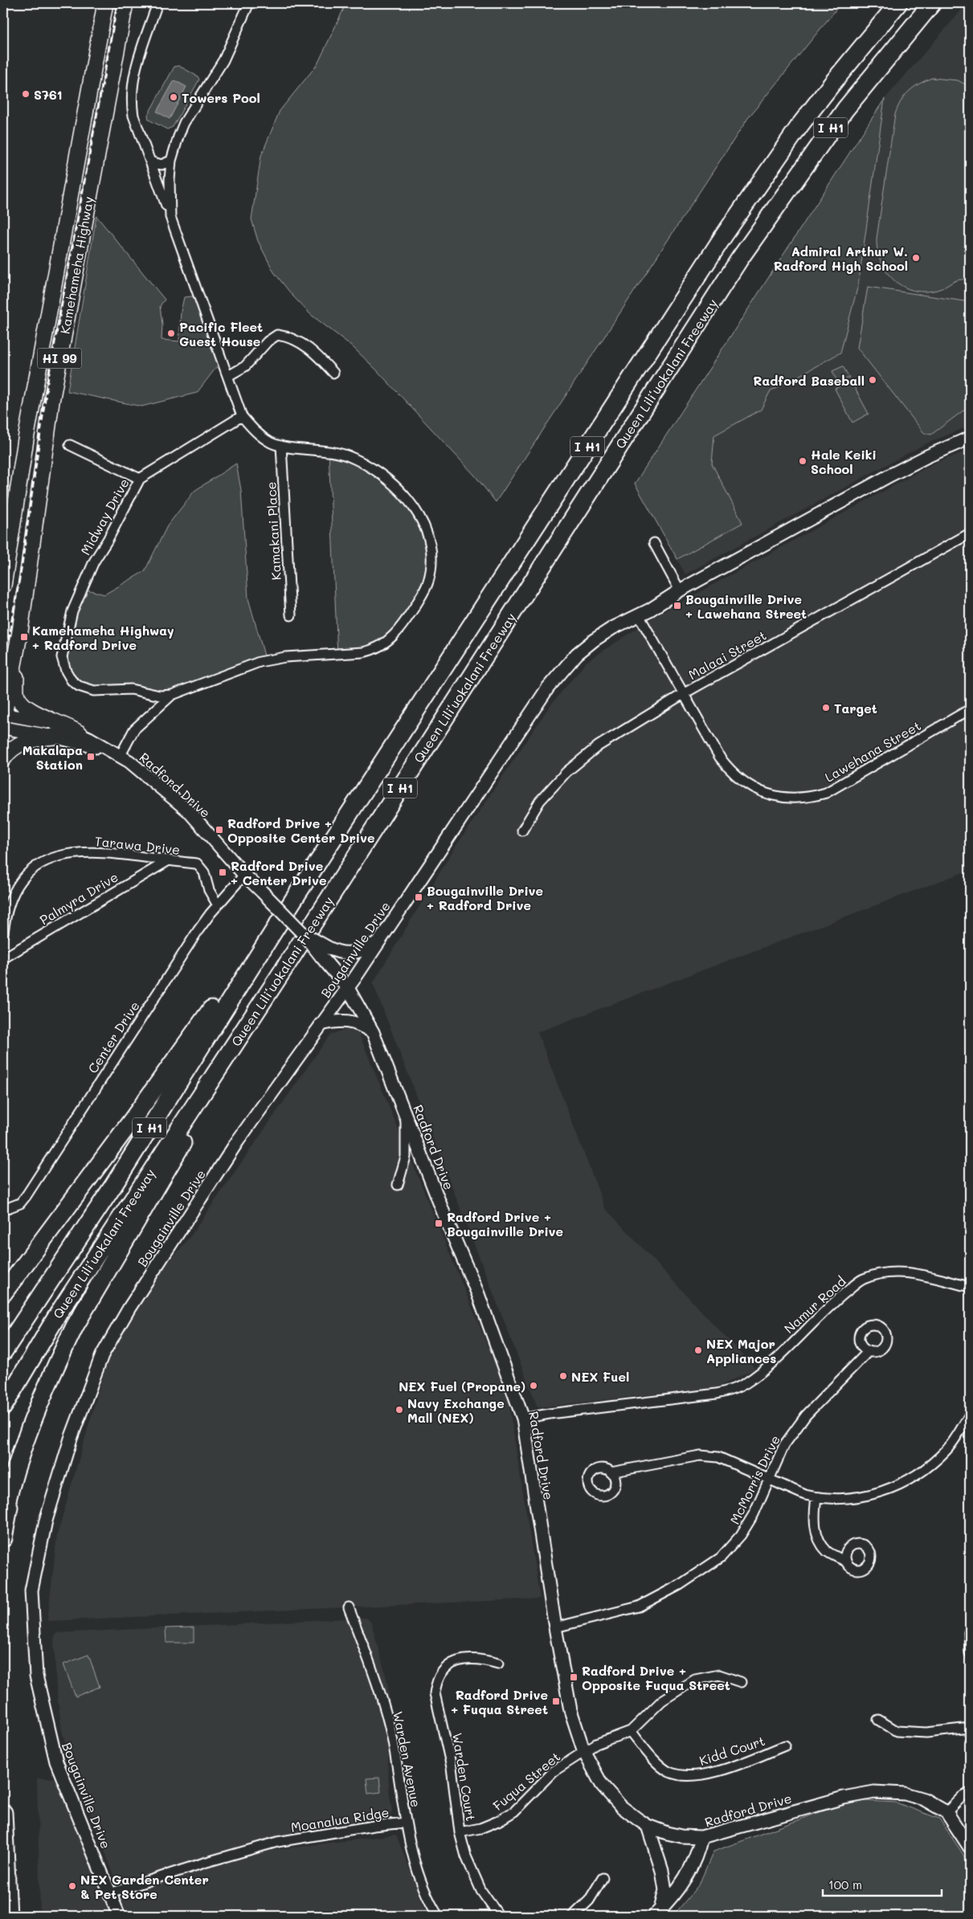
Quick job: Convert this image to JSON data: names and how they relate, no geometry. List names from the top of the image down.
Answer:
{
  "streets": {
    "highway": ["I H1", "Queen Liliʻuokalani Freeway"],
    "main road": ["Kamehameha Highway", "HI 99"],
    "street": [
      "Midway Drive",
      "Kamakani Place",
      "Malaai Street",
      "Lawehana Street",
      "Radford Drive",
      "Tarawa Drive",
      "Palmyra Drive",
      "Bougainville Drive",
      "Center Drive",
      "Namur Road",
      "McMorris Drive",
      "Kidd Court",
      "Warden Avenue",
      "Warden Court",
      "Fuqua Street",
      "Moanalua Ridge"
    ]
  },
  "crossings": [
    ["Kamehameha Highway", "Radford Drive"],
    ["Malaai Street", "Lawehana Street"],
    ["Lawehana Street", "Bougainville Drive"],
    ["Radford Drive", "Bougainville Drive"],
    ["Radford Drive", "Center Drive"],
    ["Radford Drive", "Namur Road"],
    ["Radford Drive", "McMorris Drive"],
    ["Radford Drive", "Fuqua Street"],
    ["Tarawa Drive", "Palmyra Drive"],
    ["Tarawa Drive", "Center Drive"],
    ["Bougainville Drive", "Moanalua Ridge"],
    ["Kidd Court", "Fuqua Street"],
    ["Warden Avenue", "Moanalua Ridge"],
    ["Warden Court", "Fuqua Street"]
  ],
  "places": {
    "other": [
      "S761",
      "Towers Pool",
      "Admiral Arthur W. Radford High School",
      "Pacific Fleet Guest House",
      "Radford Baseball",
      "Hale Keiki School",
      "Target",
      "NEX Major Appliances",
      "NEX Fuel",
      "NEX Fuel (Propane)",
      "Navy Exchange Mall (NEX)",
      "NEX Garden Center & Pet Store"
    ],
    "transit": [
      "Bougainville Drive + Lawehana Street",
      "Kamehameha Highway + Radford Drive",
      "Makalapa Station",
      "Radford Drive + Opposite Center Drive",
      "Radford Drive + Center Drive",
      "Bougainville Drive + Radford Drive",
      "Radford Drive + Bougainville Drive",
      "Radford Drive + Opposite Fuqua Street",
      "Radford Drive + Fuqua Street"
    ]
  },
  "scale_bar": "100 m"
}
